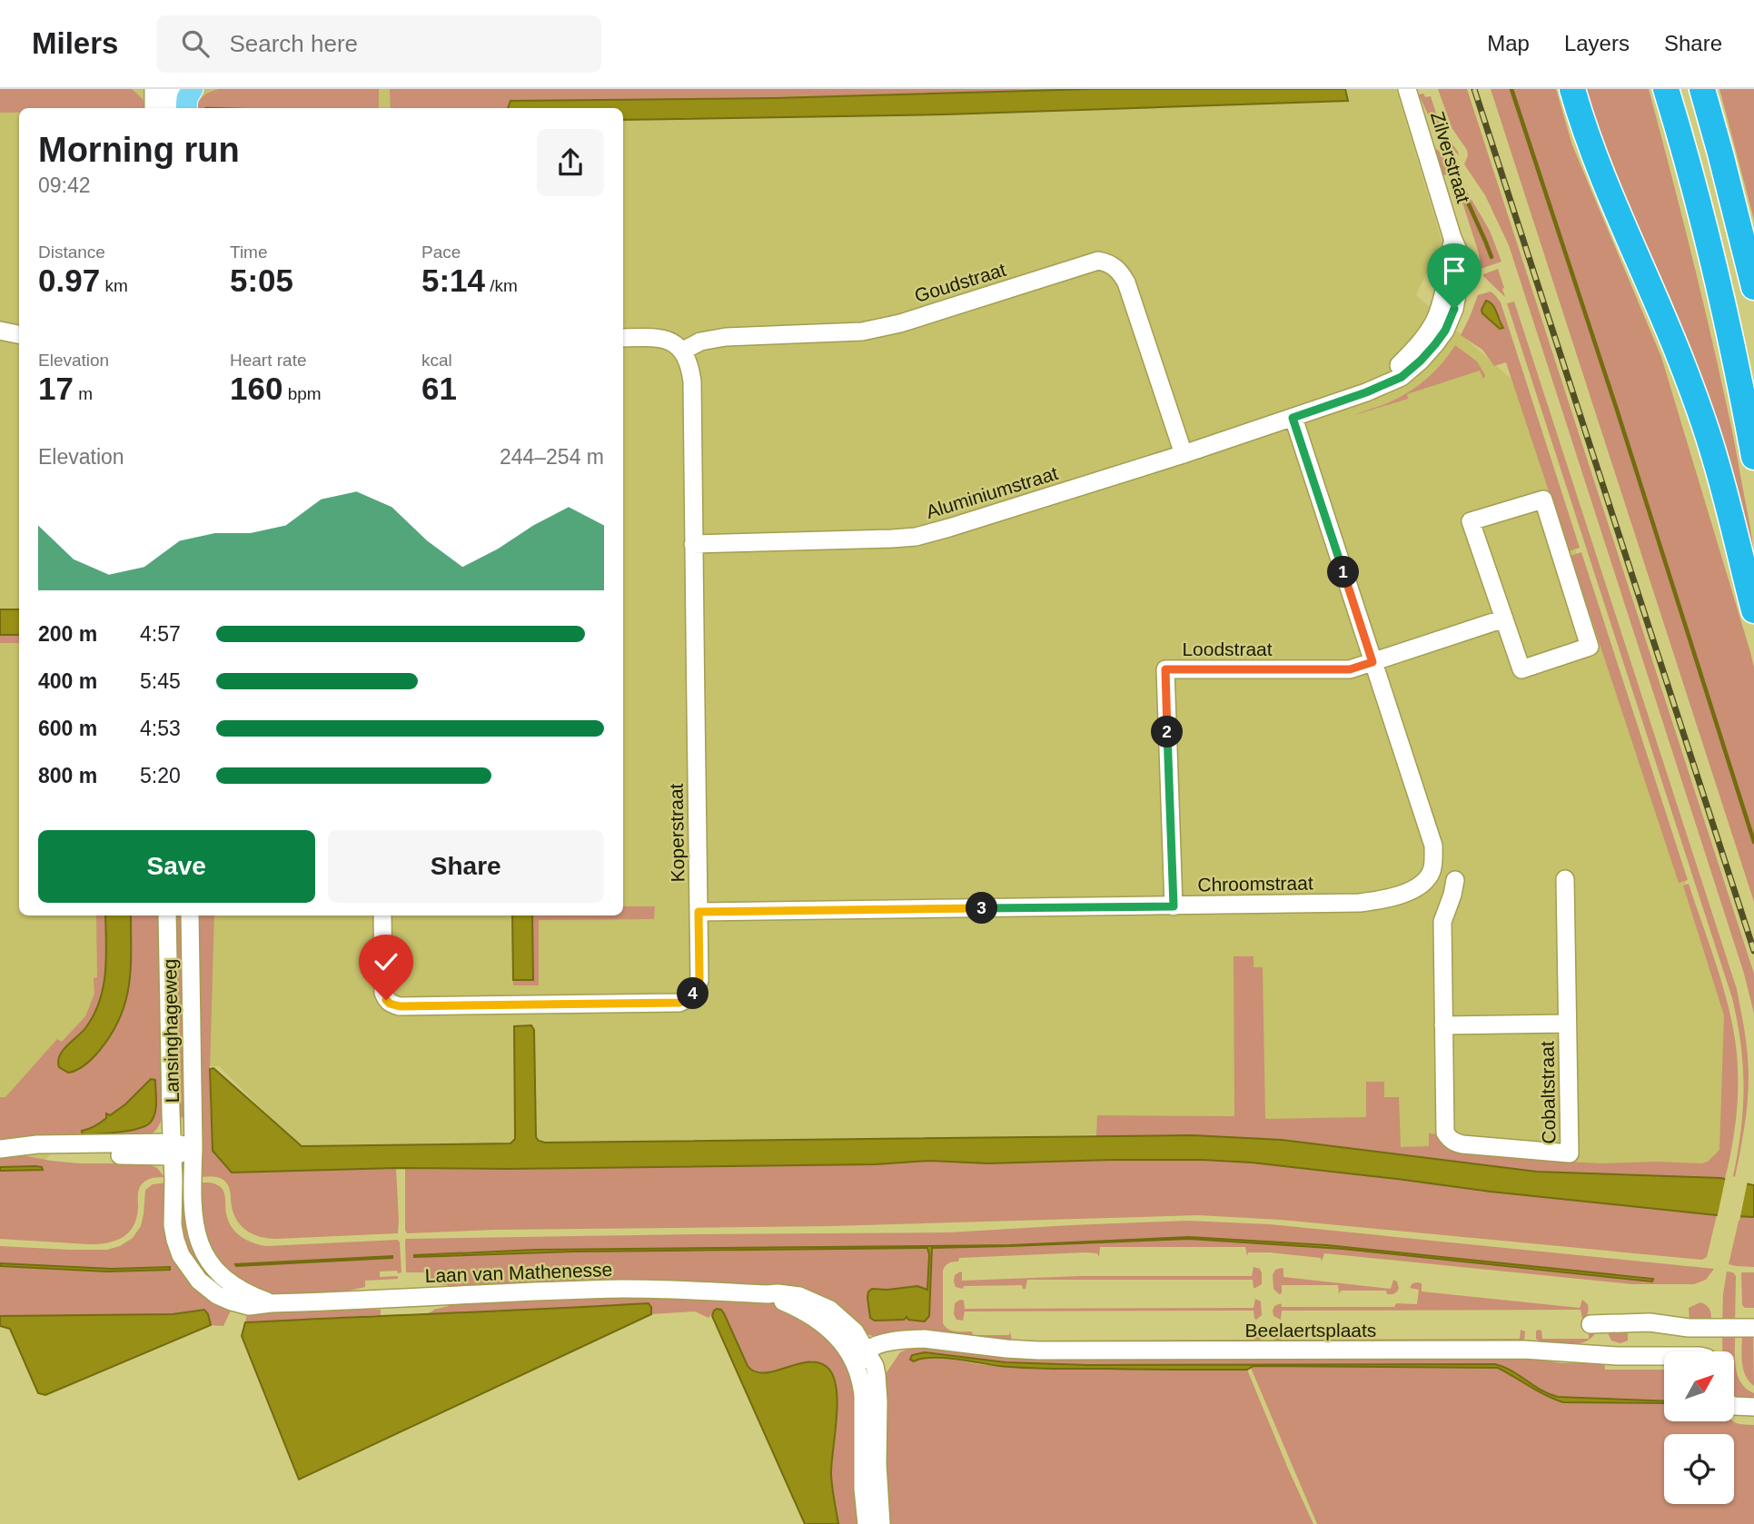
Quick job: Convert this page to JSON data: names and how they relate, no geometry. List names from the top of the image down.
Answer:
{
  "streets": {
    "street": [
      "Zilverstraat",
      "Goudstraat",
      "Aluminiumstraat",
      "Loodstraat",
      "Koperstraat",
      "Chroomstraat",
      "Lansinghageweg",
      "Cobaltstraat",
      "Laan van Mathenesse",
      "Beelaertsplaats"
    ]
  },
  "crossings": [
    ["Zilverstraat", "Aluminiumstraat"],
    ["Zilverstraat", "Chroomstraat"],
    ["Goudstraat", "Aluminiumstraat"],
    ["Goudstraat", "Koperstraat"],
    ["Aluminiumstraat", "Koperstraat"],
    ["Aluminiumstraat", "Chroomstraat"],
    ["Loodstraat", "Chroomstraat"],
    ["Koperstraat", "Chroomstraat"],
    ["Lansinghageweg", "Laan van Mathenesse"],
    ["Laan van Mathenesse", "Beelaertsplaats"]
  ],
  "north": "top right",
  "page": {
    "header": "Milers",
    "search": "Search here",
    "nav": ["Map", "Layers", "Share"],
    "heading": ["Morning run", "09:42"],
    "stats": [
      ["Distance", "0.97 km"],
      ["Time", "5:05"],
      ["Pace", "5:14 /km"],
      ["Elevation", "17 m"],
      ["Heart rate", "160 bpm"],
      ["kcal", "61"]
    ],
    "chart": ["Elevation", "244–254 m"],
    "pins": [
      "1",
      "2",
      "3",
      "4"
    ],
    "list": [
      {
        "name": "200 m",
        "note": "4:57"
      },
      {
        "name": "400 m",
        "note": "5:45"
      },
      {
        "name": "600 m",
        "note": "4:53"
      },
      {
        "name": "800 m",
        "note": "5:20"
      }
    ],
    "buttons": ["Save", "Share"]
  }
}
